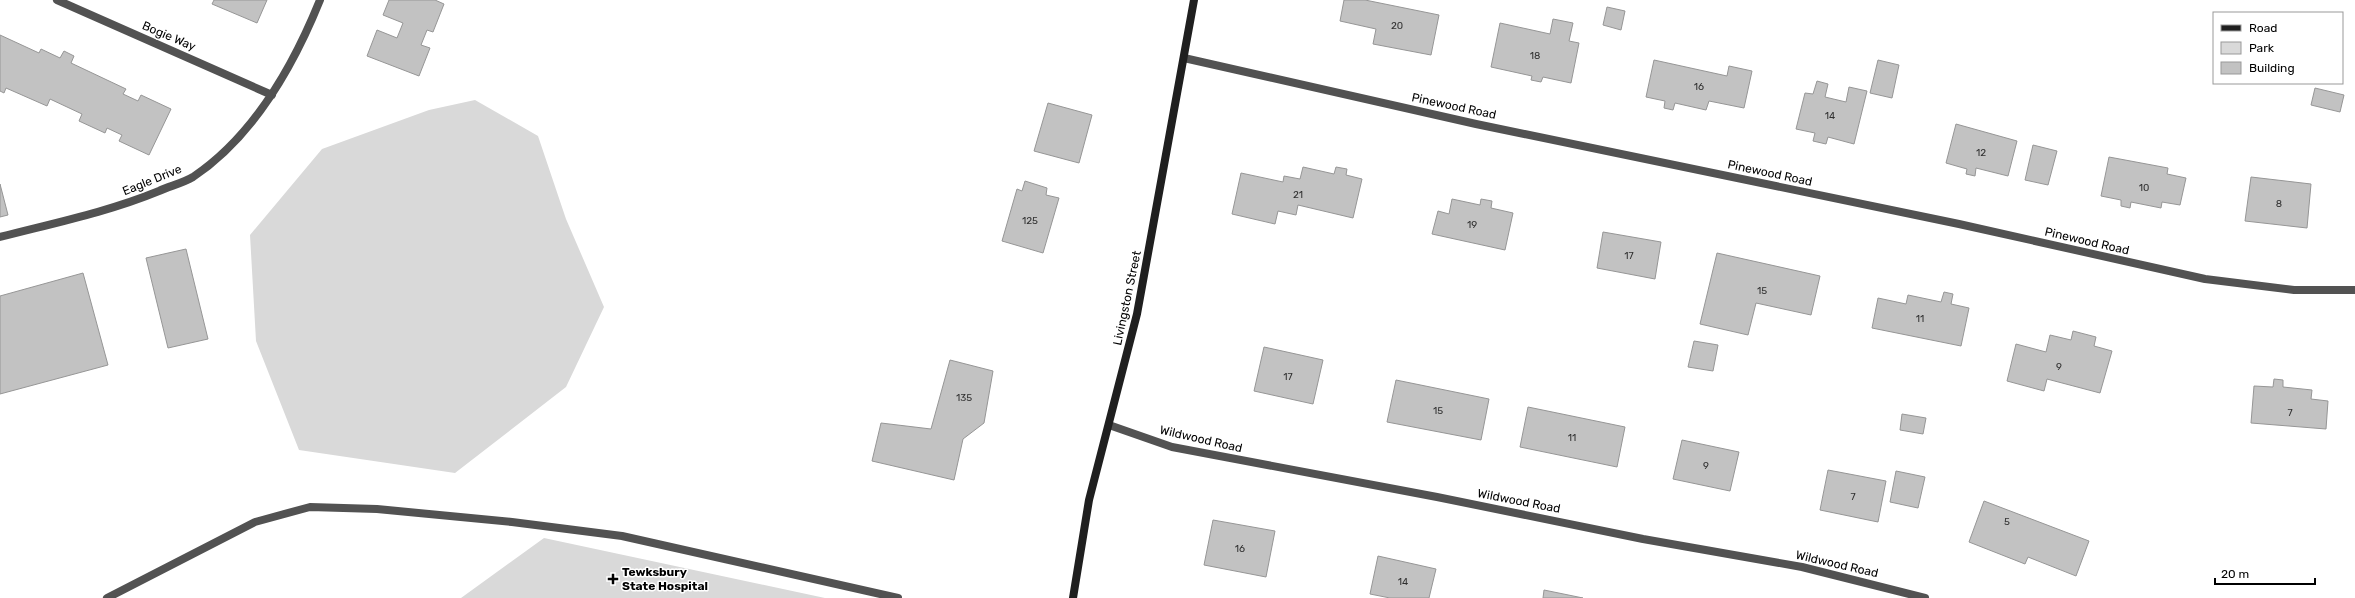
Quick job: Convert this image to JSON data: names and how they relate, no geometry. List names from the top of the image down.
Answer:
{
  "streets": {
    "street": [
      "Bogie Way",
      "Pinewood Road",
      "Eagle Drive",
      "Livingston Street",
      "Wildwood Road"
    ]
  },
  "crossings": [
    ["Bogie Way", "Eagle Drive"],
    ["Pinewood Road", "Livingston Street"],
    ["Livingston Street", "Wildwood Road"]
  ],
  "places": {
    "health": ["Tewksbury State Hospital"]
  },
  "house_numbers": [
    "20",
    "18",
    "16",
    "14",
    "12",
    "10",
    "21",
    "8",
    "125",
    "19",
    "17",
    "15",
    "11",
    "9",
    "17",
    "135",
    "15",
    "7",
    "11",
    "9",
    "7",
    "5",
    "16",
    "14"
  ],
  "legend": ["Road", "Park", "Building"],
  "scale_bar": "20 m"
}
